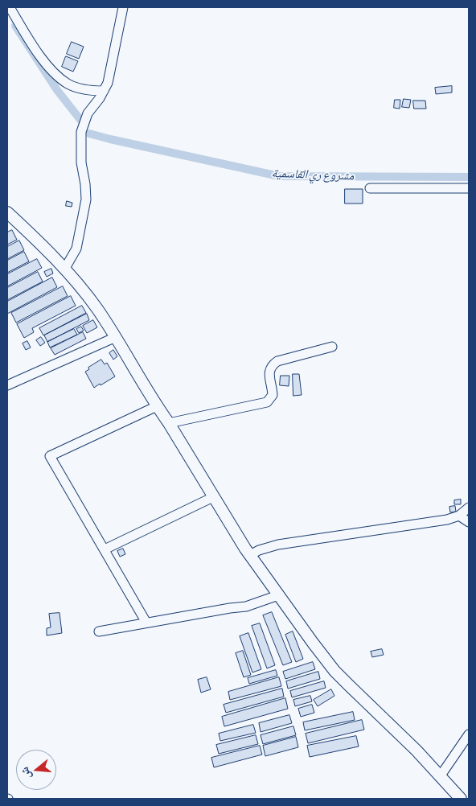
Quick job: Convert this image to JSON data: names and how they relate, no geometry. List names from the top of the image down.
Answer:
{
  "water": ["مشروع ري القاسمية"],
  "north": "left"
}
